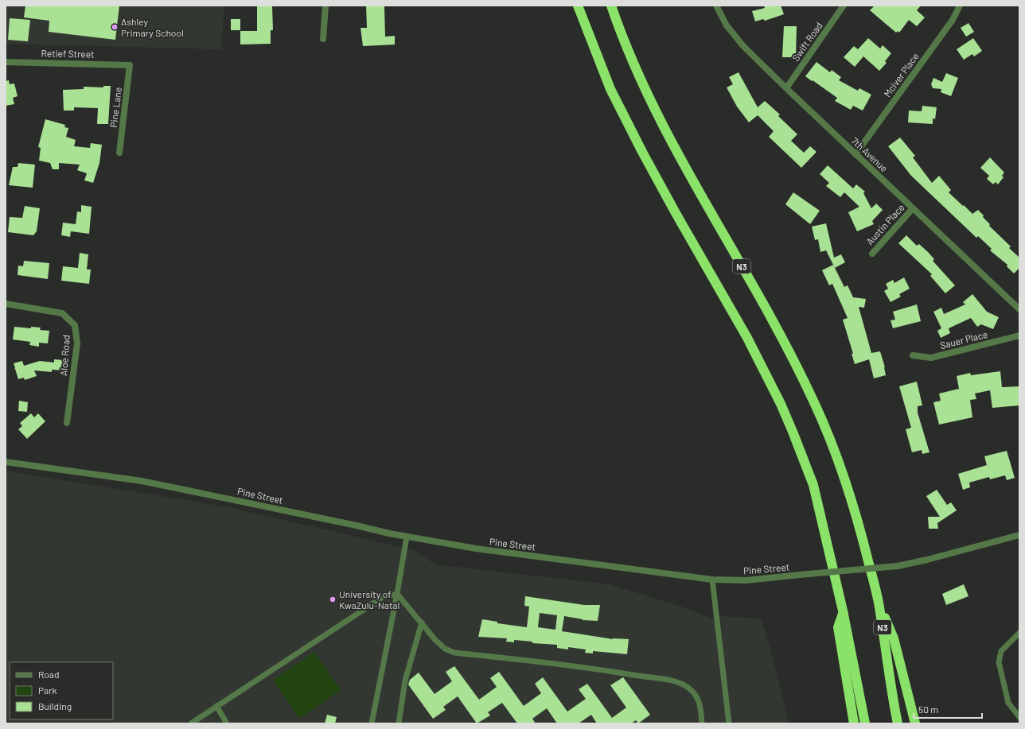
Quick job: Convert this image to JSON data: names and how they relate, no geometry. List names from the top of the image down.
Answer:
{
  "streets": {
    "highway": ["N3"],
    "street": [
      "Swift Road",
      "Retief Street",
      "Mciver Place",
      "Pine Lane",
      "7th Avenue",
      "Austin Place",
      "Sauer Place",
      "Aloe Road",
      "Pine Street"
    ]
  },
  "crossings": [
    ["Swift Road", "7th Avenue"],
    ["Retief Street", "Pine Lane"],
    ["Mciver Place", "7th Avenue"],
    ["7th Avenue", "Austin Place"]
  ],
  "places": ["Ashley Primary School", "University of KwaZulu-Natal"],
  "legend": ["Road", "Park", "Building"],
  "scale_bar": "50 m"
}
